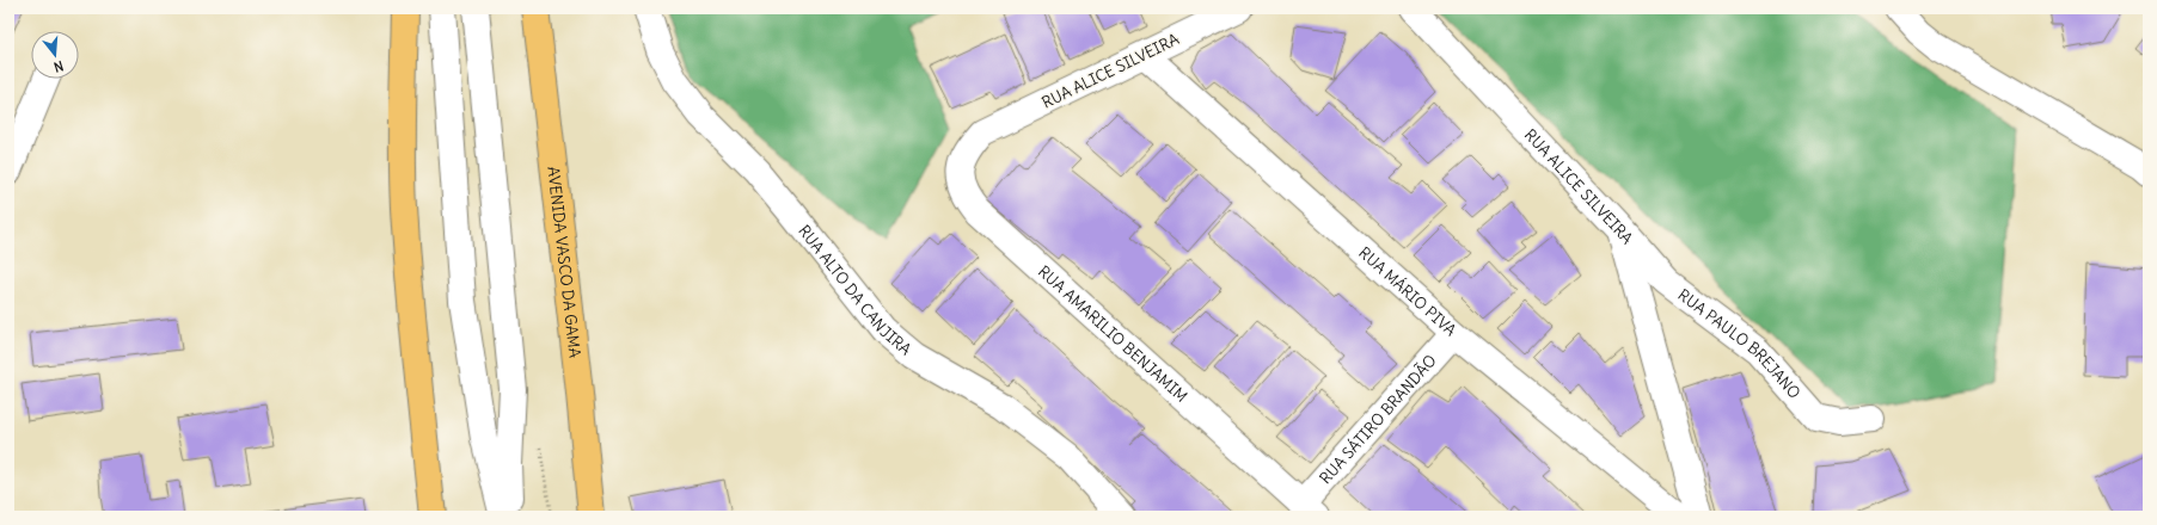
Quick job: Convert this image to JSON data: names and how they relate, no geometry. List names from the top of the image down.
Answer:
{
  "streets": {
    "main road": ["AVENIDA VASCO DA GAMA"],
    "street": [
      "RUA ALICE SILVEIRA",
      "RUA ALTO DA CANJIRA",
      "RUA MÁRIO PIVA",
      "RUA AMARILIO BENJAMIM",
      "RUA PAULO BREJANO",
      "RUA SÁTIRO BRANDÃO"
    ]
  },
  "crossings": [
    ["RUA ALICE SILVEIRA", "RUA MÁRIO PIVA"],
    ["RUA ALICE SILVEIRA", "RUA AMARILIO BENJAMIM"],
    ["RUA ALICE SILVEIRA", "RUA PAULO BREJANO"],
    ["RUA MÁRIO PIVA", "RUA SÁTIRO BRANDÃO"],
    ["RUA AMARILIO BENJAMIM", "RUA SÁTIRO BRANDÃO"]
  ],
  "north": "bottom"
}
